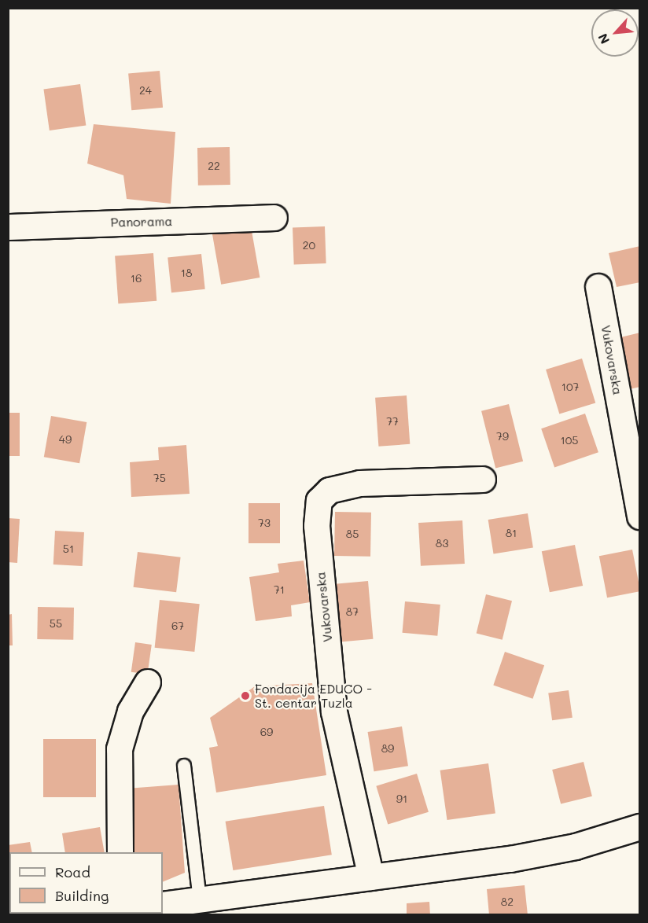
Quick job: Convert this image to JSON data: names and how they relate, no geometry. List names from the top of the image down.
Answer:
{
  "streets": {
    "street": ["Panorama", "Vukovarska"]
  },
  "places": ["Fondacija EDUCO - St. centar Tuzla"],
  "house_numbers": [
    "24",
    "22",
    "20",
    "18",
    "16",
    "107",
    "77",
    "79",
    "49",
    "105",
    "75",
    "73",
    "81",
    "85",
    "83",
    "51",
    "71",
    "87",
    "55",
    "67",
    "69",
    "89",
    "91",
    "82"
  ],
  "legend": ["Road", "Building"],
  "north": "bottom left"
}
